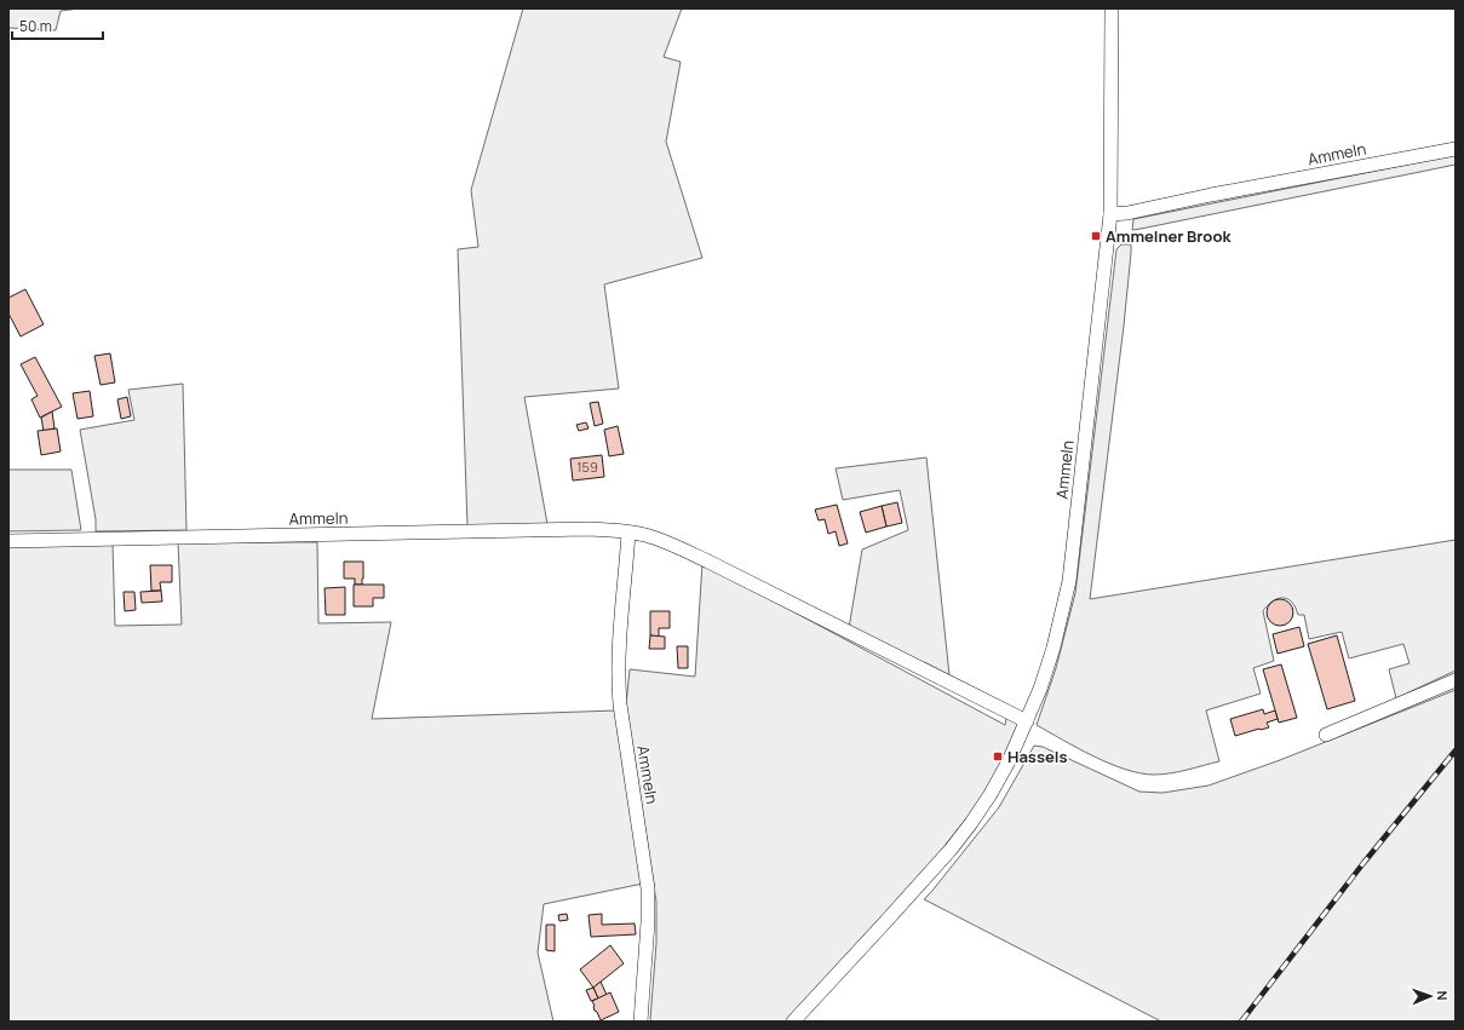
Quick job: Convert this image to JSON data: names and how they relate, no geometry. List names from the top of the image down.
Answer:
{
  "streets": {
    "street": ["Ammeln"]
  },
  "places": {
    "transit": ["Ammelner Brook", "Hassels"]
  },
  "house_numbers": ["159"],
  "scale_bar": "50 m",
  "north": "right"
}
